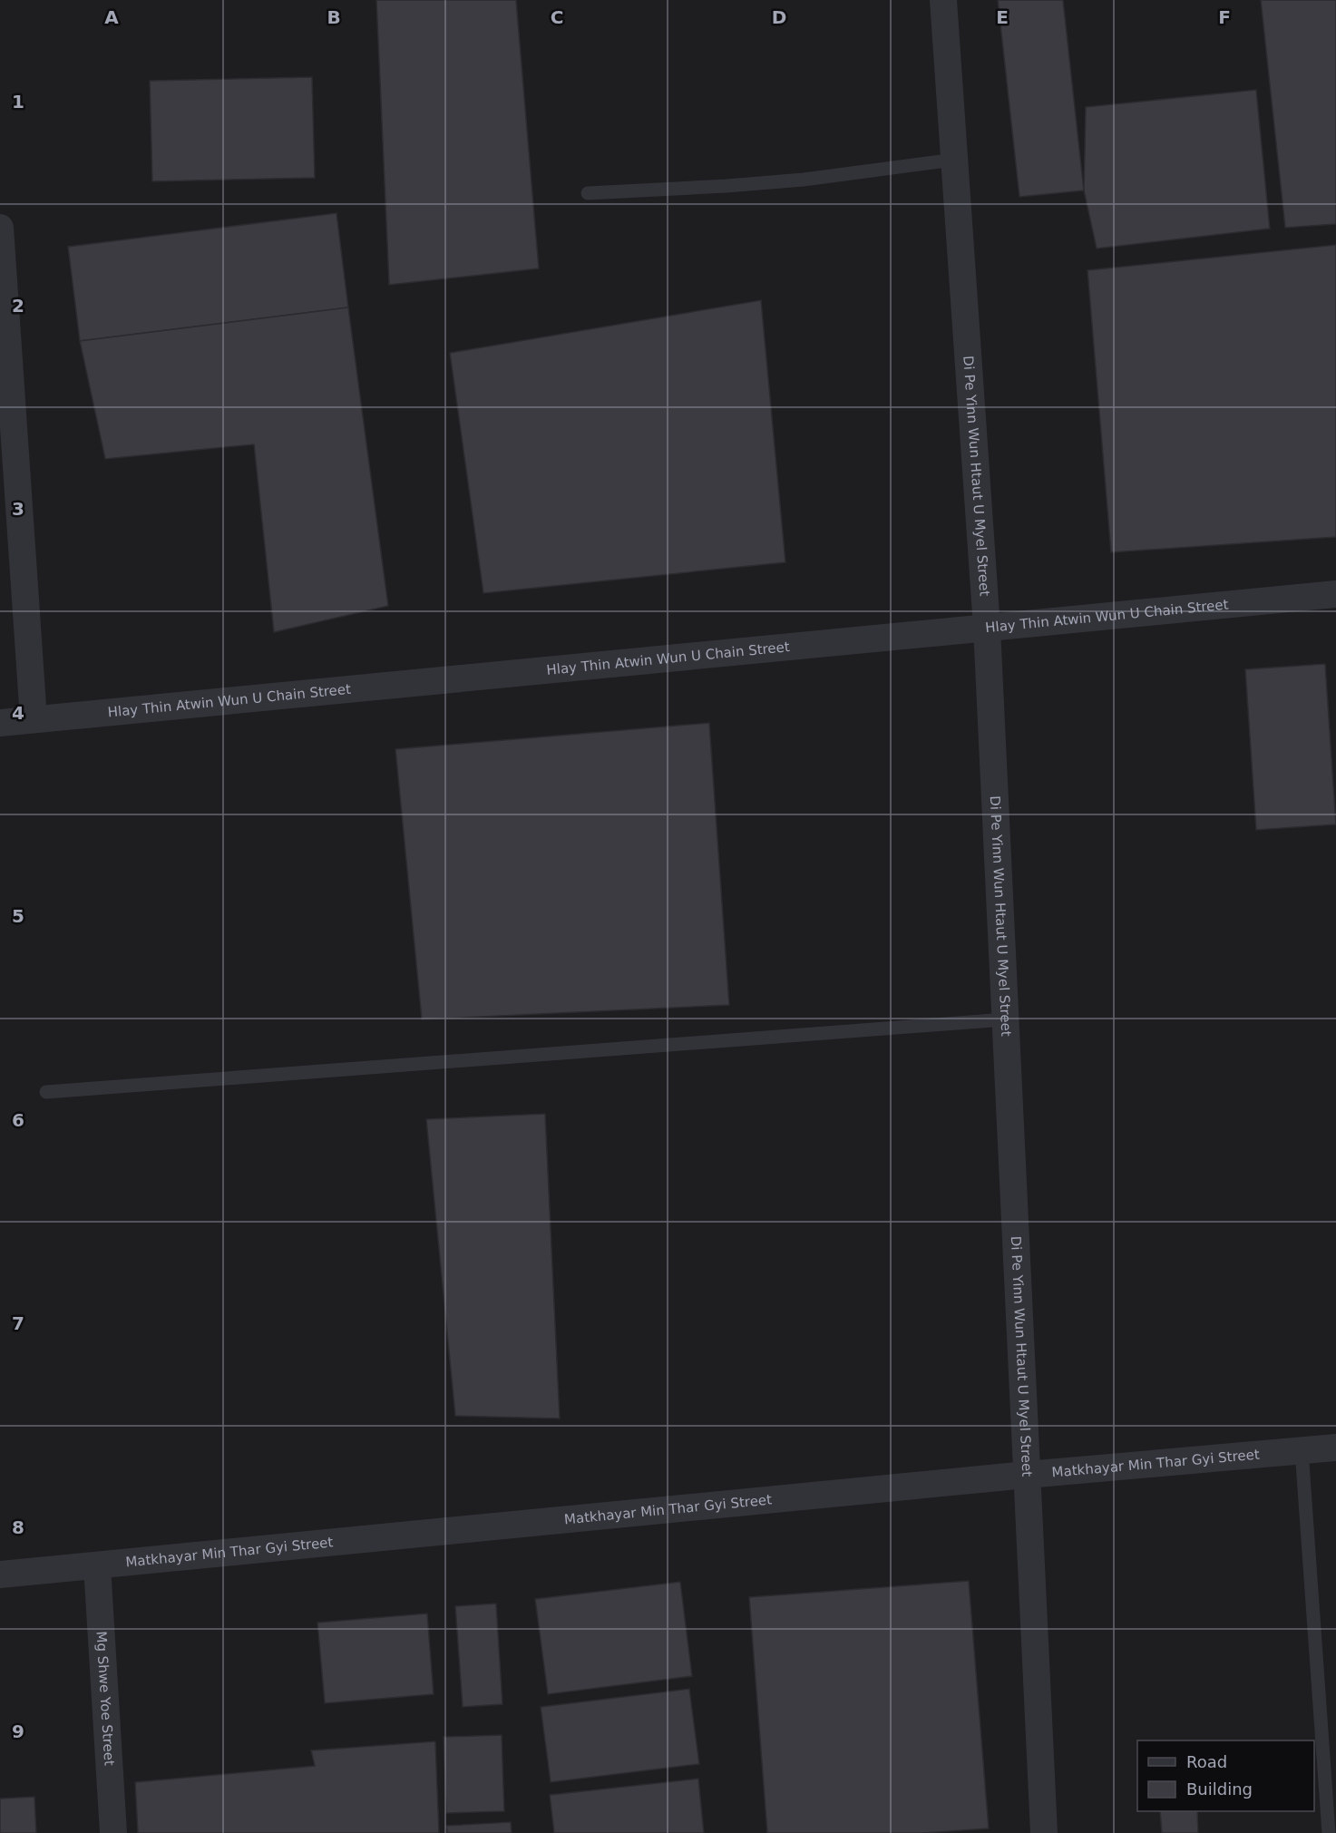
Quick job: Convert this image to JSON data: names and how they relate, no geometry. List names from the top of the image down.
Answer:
{
  "streets": {
    "street": [
      "Di Pe Yinn Wun Htaut U Myel Street",
      "Hlay Thin Atwin Wun U Chain Street",
      "Matkhayar Min Thar Gyi Street",
      "Mg Shwe Yoe Street"
    ]
  },
  "crossings": [
    ["Di Pe Yinn Wun Htaut U Myel Street", "Hlay Thin Atwin Wun U Chain Street"],
    ["Di Pe Yinn Wun Htaut U Myel Street", "Matkhayar Min Thar Gyi Street"],
    ["Matkhayar Min Thar Gyi Street", "Mg Shwe Yoe Street"]
  ],
  "legend": ["Road", "Building"],
  "grid": {
    "columns": [
      "A",
      "B",
      "C",
      "D",
      "E",
      "F"
    ],
    "rows": [
      "1",
      "2",
      "3",
      "4",
      "5",
      "6",
      "7",
      "8",
      "9"
    ]
  }
}
